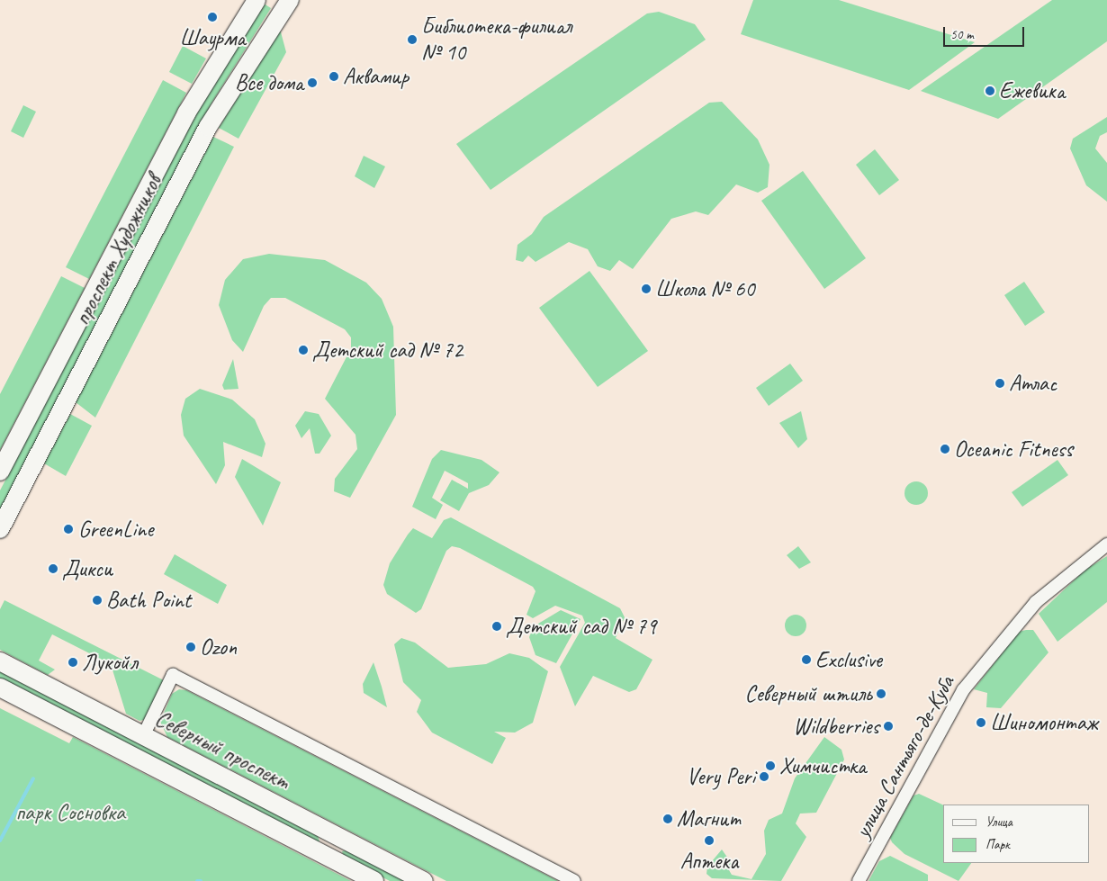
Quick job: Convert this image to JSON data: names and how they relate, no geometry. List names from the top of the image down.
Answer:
{
  "streets": {
    "street": ["проспект Художников", "Северный проспект", "улица Сантьяго-де-Куба"]
  },
  "parks": ["парк Сосновка"],
  "places": [
    "Шаурма",
    "Библиотека-филиал № 10",
    "Аквамир",
    "Все дома",
    "Ежевика",
    "Школа № 60",
    "Детский сад № 72",
    "Атлас",
    "Oceanic Fitness",
    "GreenLine",
    "Дикси",
    "Bath Point",
    "Детский сад № 79",
    "Ozon",
    "Exclusive",
    "Лукойл",
    "Северный штиль",
    "Шиномонтаж",
    "Wildberries",
    "Химчистка",
    "Very Peri",
    "Магнит",
    "Аптека"
  ],
  "legend": ["Улица", "Парк"],
  "scale_bar": "50 m"
}
